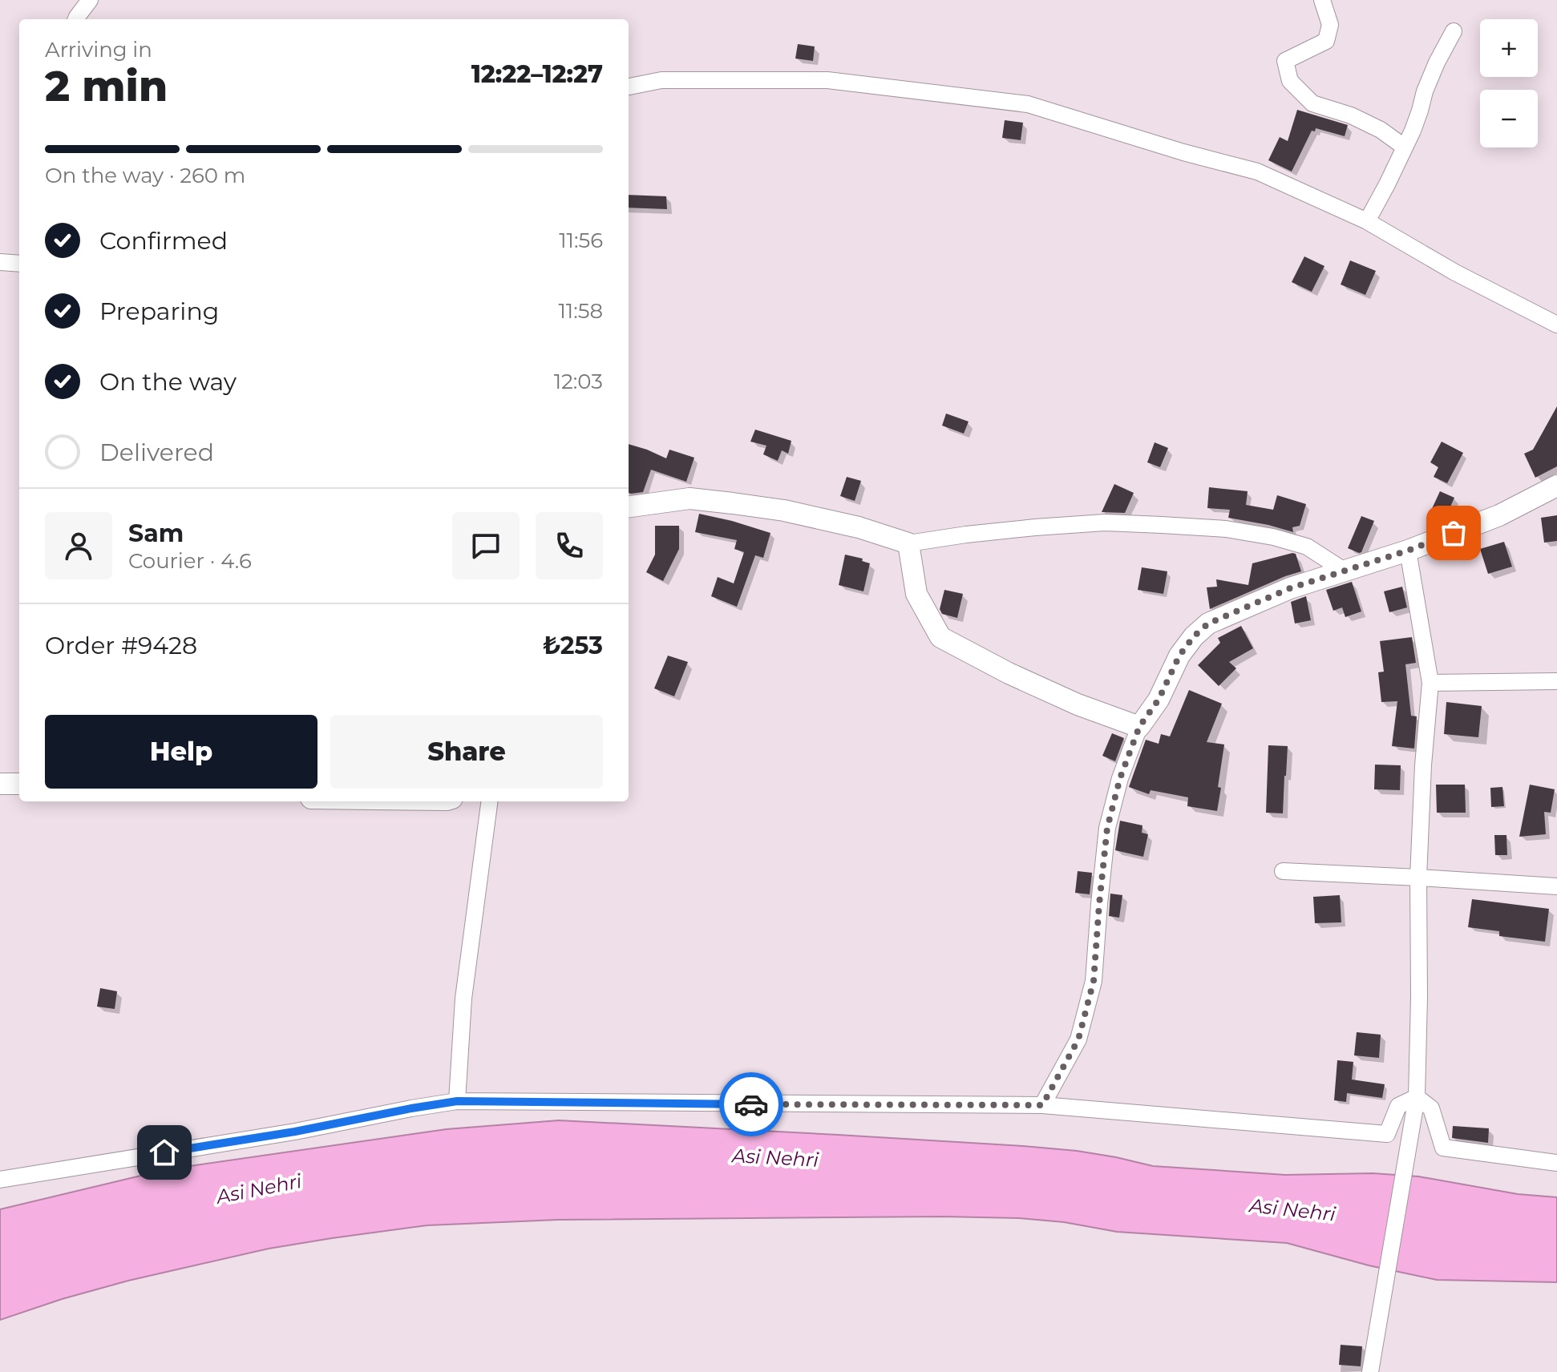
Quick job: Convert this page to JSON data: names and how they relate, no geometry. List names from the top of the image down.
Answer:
{
  "water": ["Asi Nehri"],
  "page": {
    "map_buttons": ["+", "−"],
    "heading": ["2 min", "Arriving in", "12:22–12:27"],
    "panel": [
      "Sam",
      "Courier · 4.6",
      "Order #9428",
      "₺253"
    ],
    "bar": "On the way · 260 m",
    "list": [
      ["Confirmed", "11:56"],
      ["Preparing", "11:58"],
      ["On the way", "12:03"],
      "Delivered"
    ],
    "buttons": ["Help", "Share"]
  }
}
